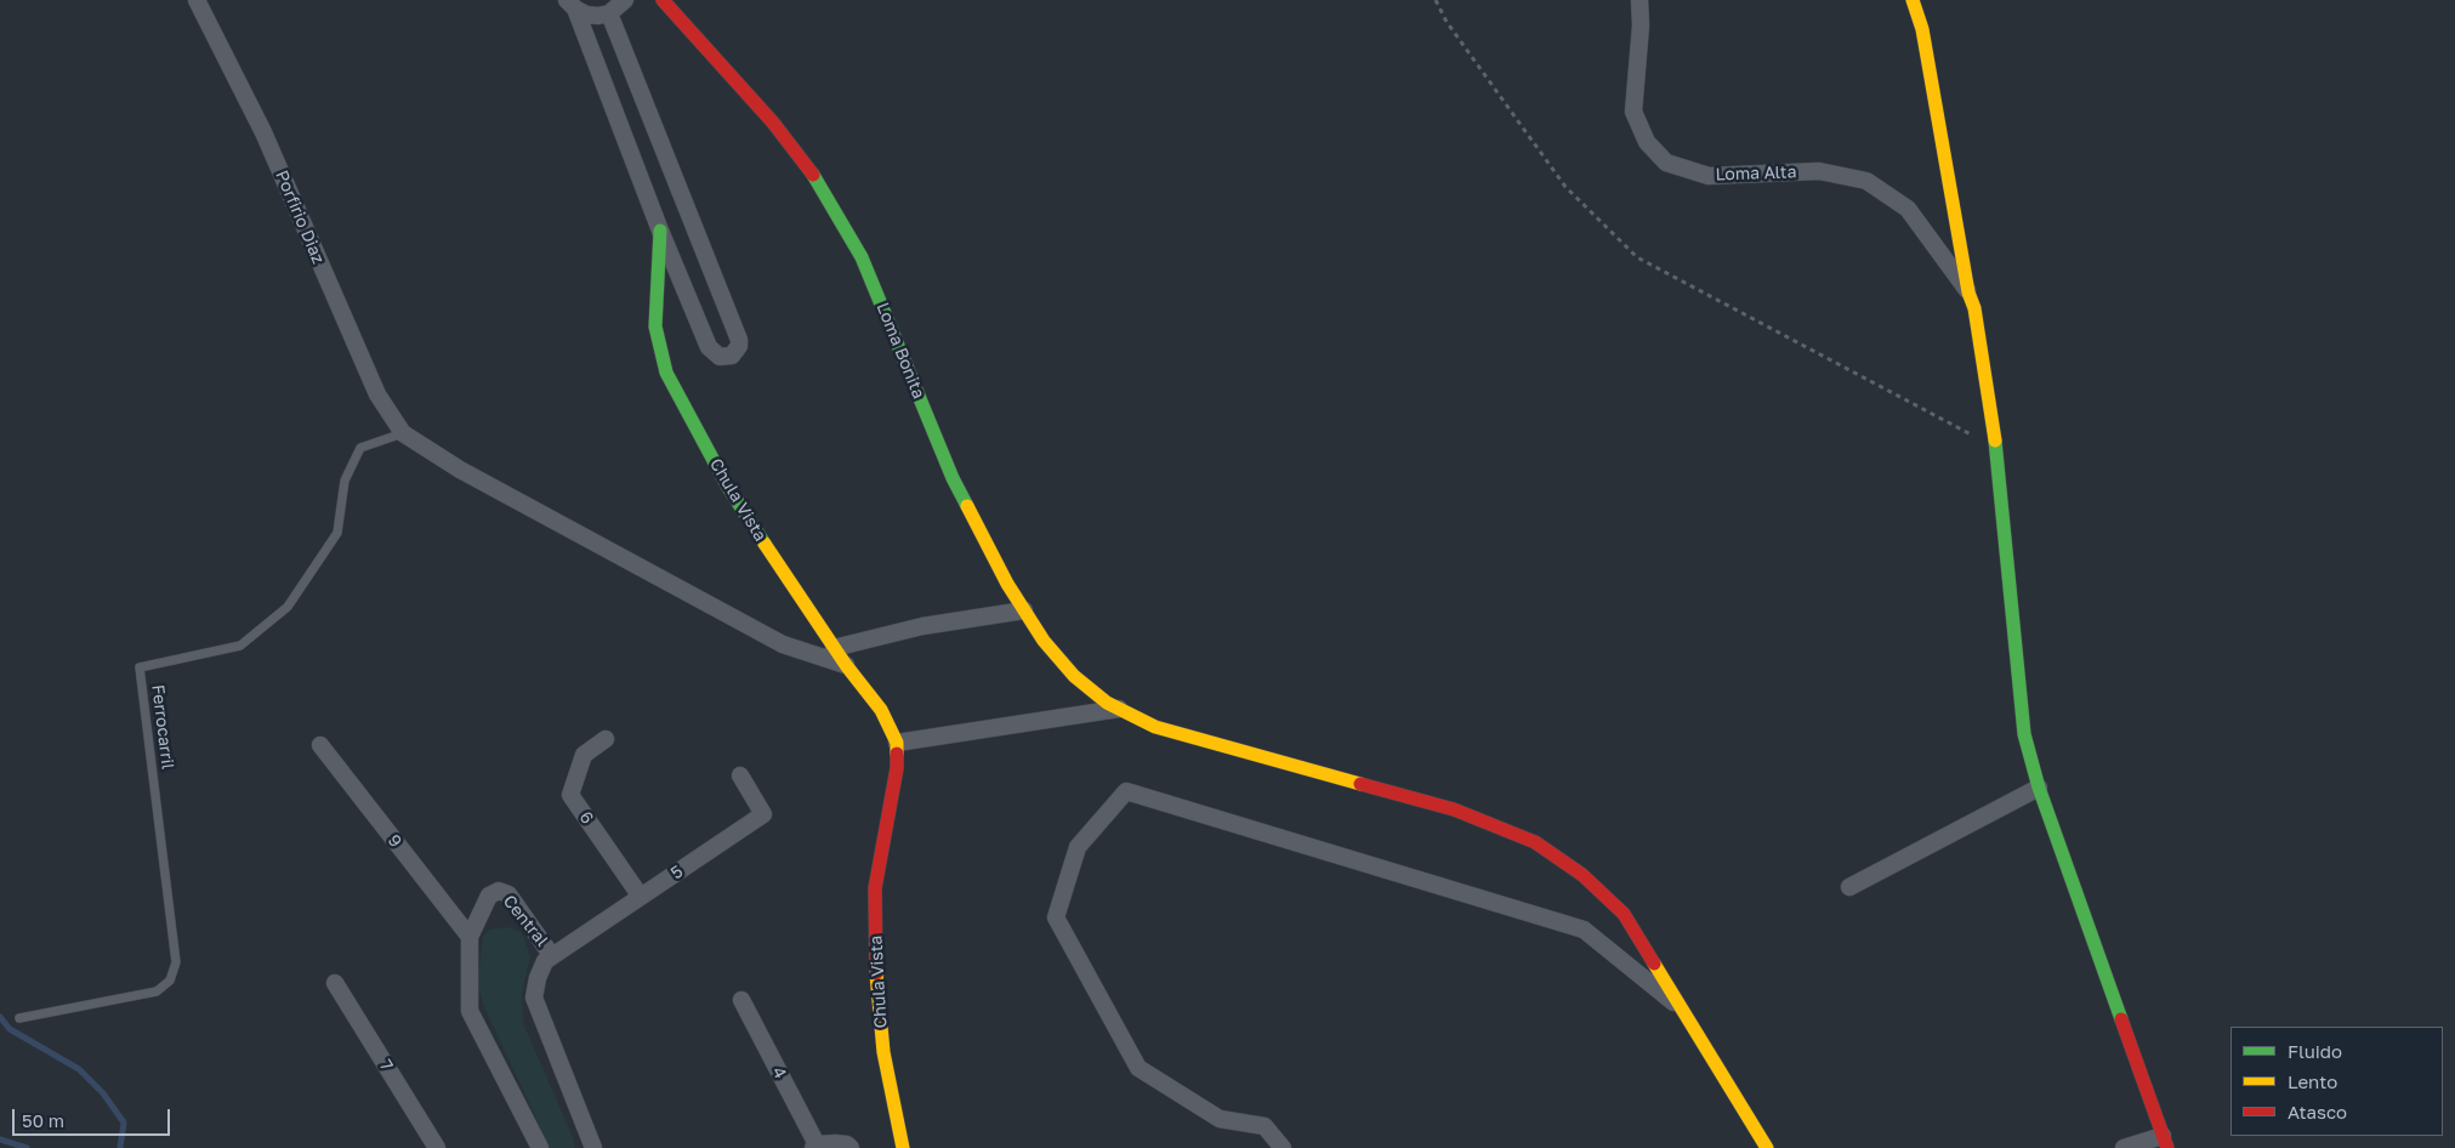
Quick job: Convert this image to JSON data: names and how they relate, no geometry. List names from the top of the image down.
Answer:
{
  "streets": {
    "street": [
      "Loma Alta",
      "Porfirio Diaz",
      "Loma Bonita",
      "Chula Vista",
      "6",
      "9",
      "5",
      "Central",
      "7",
      "4"
    ],
    "lane": ["Ferrocarril"]
  },
  "crossings": [
    ["Porfirio Diaz", "Ferrocarril"],
    ["6", "5"],
    ["9", "Central"],
    ["5", "Central"]
  ],
  "legend": ["Fluido", "Lento", "Atasco"],
  "scale_bar": "50 m"
}
